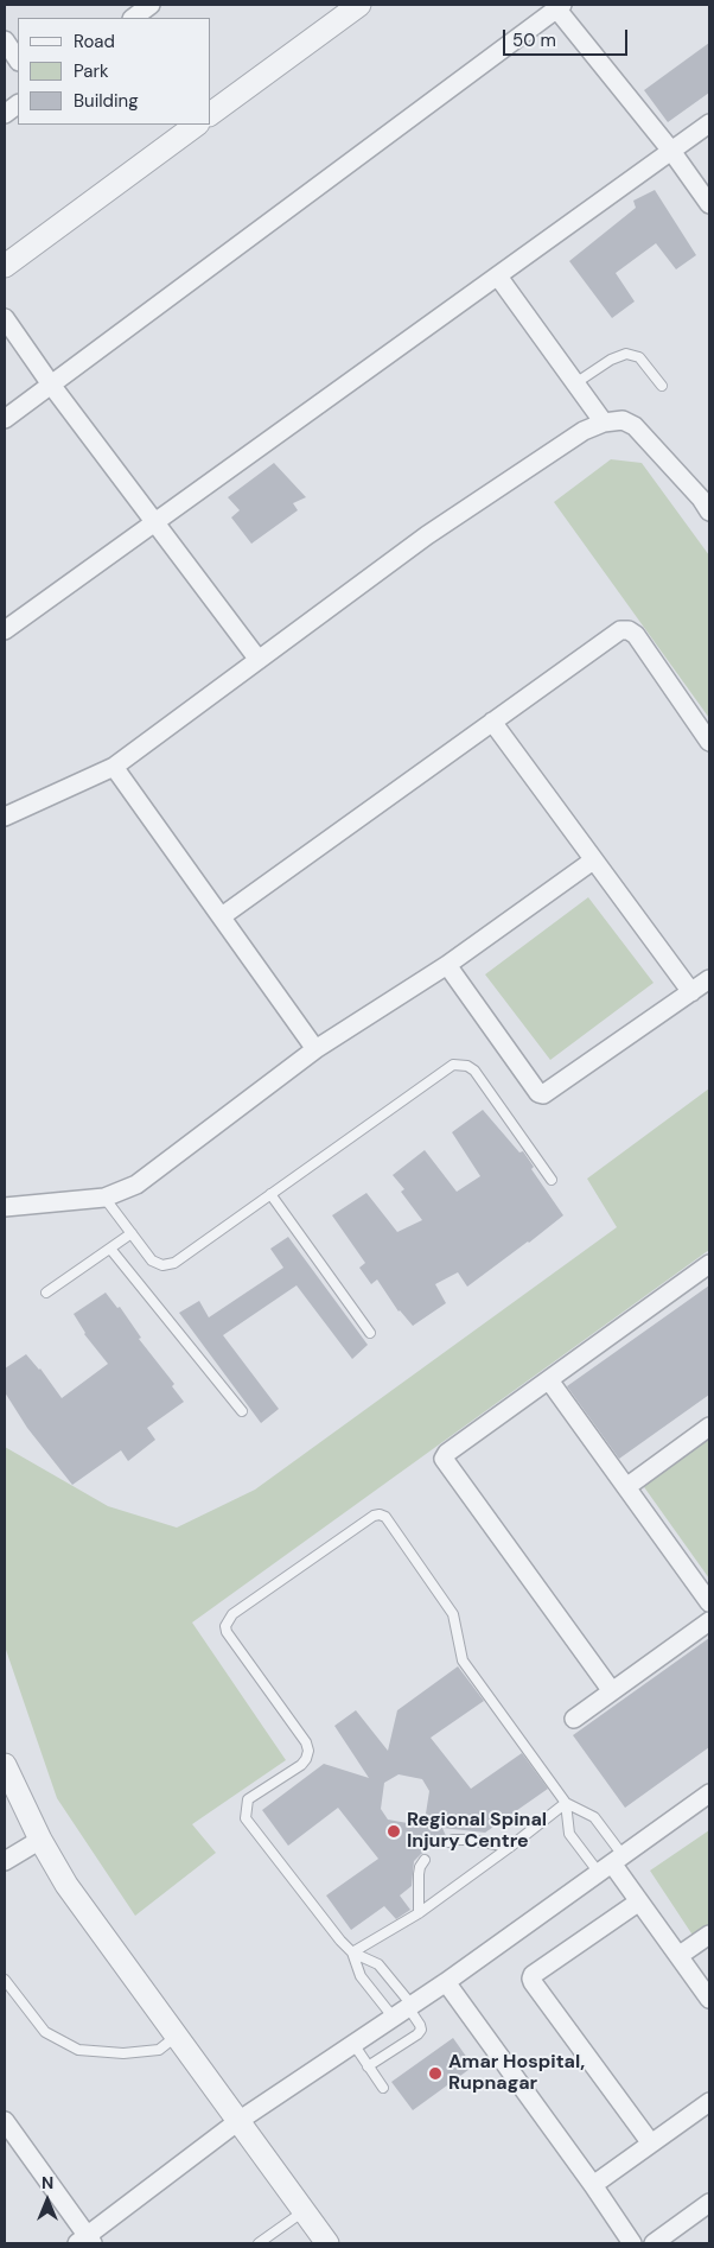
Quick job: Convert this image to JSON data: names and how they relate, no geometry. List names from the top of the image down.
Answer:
{
  "places": ["Regional Spinal Injury Centre", "Amar Hospital, Rupnagar"],
  "legend": ["Road", "Park", "Building"],
  "scale_bar": "50 m",
  "north": "top"
}
